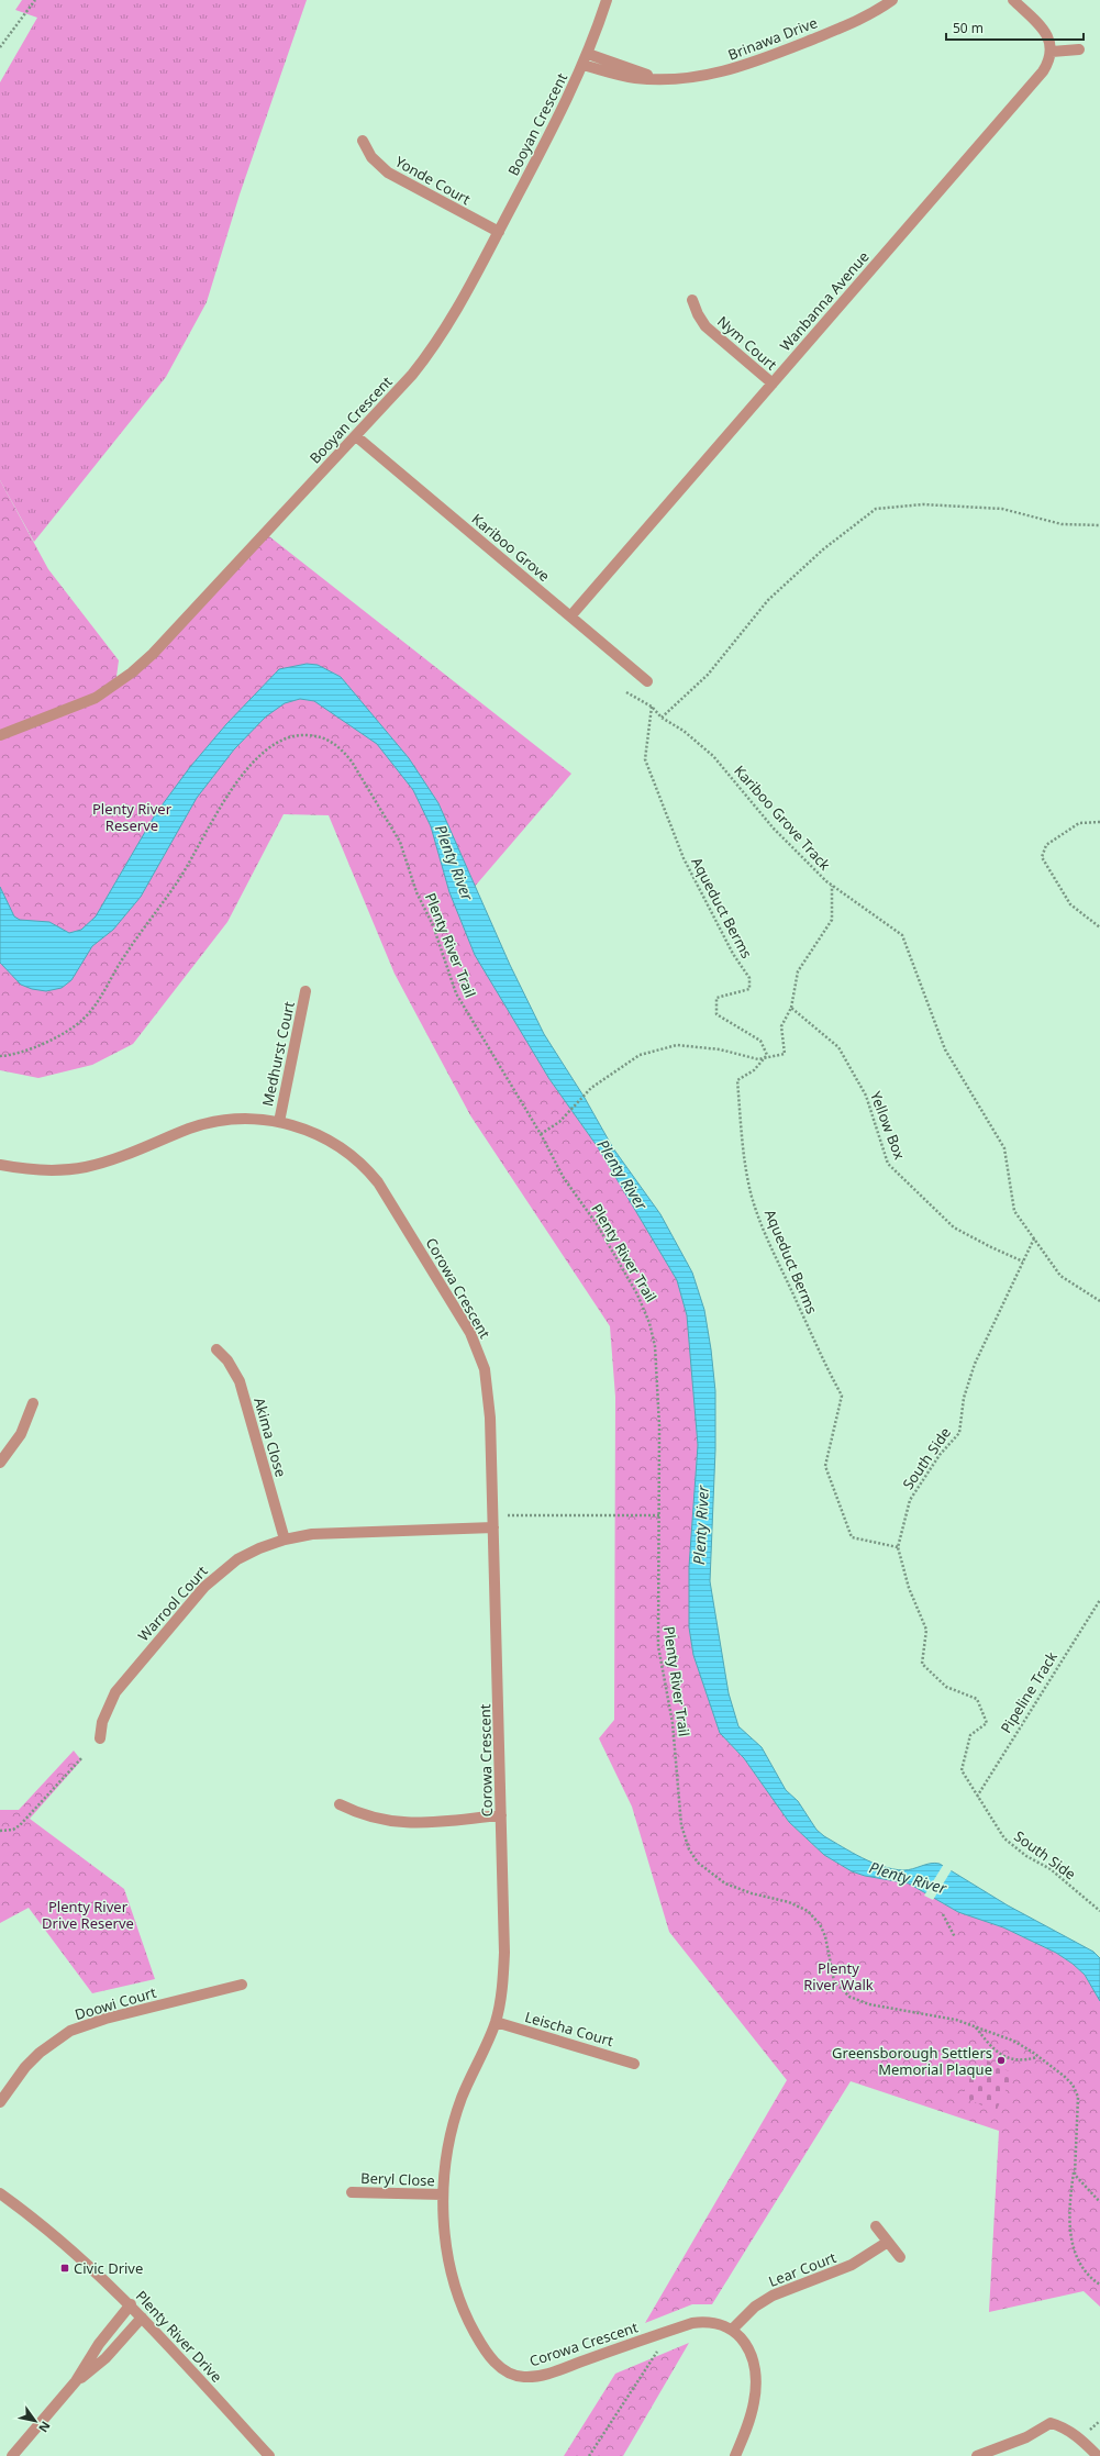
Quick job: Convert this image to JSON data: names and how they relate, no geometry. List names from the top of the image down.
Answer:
{
  "streets": {
    "street": [
      "Brinawa Drive",
      "Booyan Crescent",
      "Yonde Court",
      "Wanbanna Avenue",
      "Nym Court",
      "Kariboo Grove",
      "Medhurst Court",
      "Corowa Crescent",
      "Akima Close",
      "Warrool Court",
      "Doowi Court",
      "Leischa Court",
      "Beryl Close",
      "Lear Court",
      "Plenty River Drive"
    ],
    "path": [
      "Kariboo Grove Track",
      "Aqueduct Berms",
      "Plenty River Trail",
      "Yellow Box",
      "South Side",
      "Pipeline Track"
    ]
  },
  "crossings": [
    ["Brinawa Drive", "Booyan Crescent"],
    ["Booyan Crescent", "Yonde Court"],
    ["Booyan Crescent", "Kariboo Grove"],
    ["Wanbanna Avenue", "Nym Court"],
    ["Wanbanna Avenue", "Kariboo Grove"],
    ["Kariboo Grove Track", "Aqueduct Berms"],
    ["Kariboo Grove Track", "South Side"],
    ["Aqueduct Berms", "South Side"],
    ["Medhurst Court", "Corowa Crescent"],
    ["Yellow Box", "South Side"],
    ["Corowa Crescent", "Warrool Court"],
    ["Corowa Crescent", "Leischa Court"],
    ["Corowa Crescent", "Beryl Close"],
    ["Corowa Crescent", "Lear Court"],
    ["Akima Close", "Warrool Court"],
    ["South Side", "Pipeline Track"]
  ],
  "water": ["Plenty River"],
  "parks": ["Plenty River Reserve", "Plenty River Drive Reserve", "Plenty River Walk"],
  "places": {
    "other": ["Greensborough Settlers Memorial Plaque"],
    "transit": ["Civic Drive"]
  },
  "scale_bar": "50 m",
  "north": "bottom right"
}
